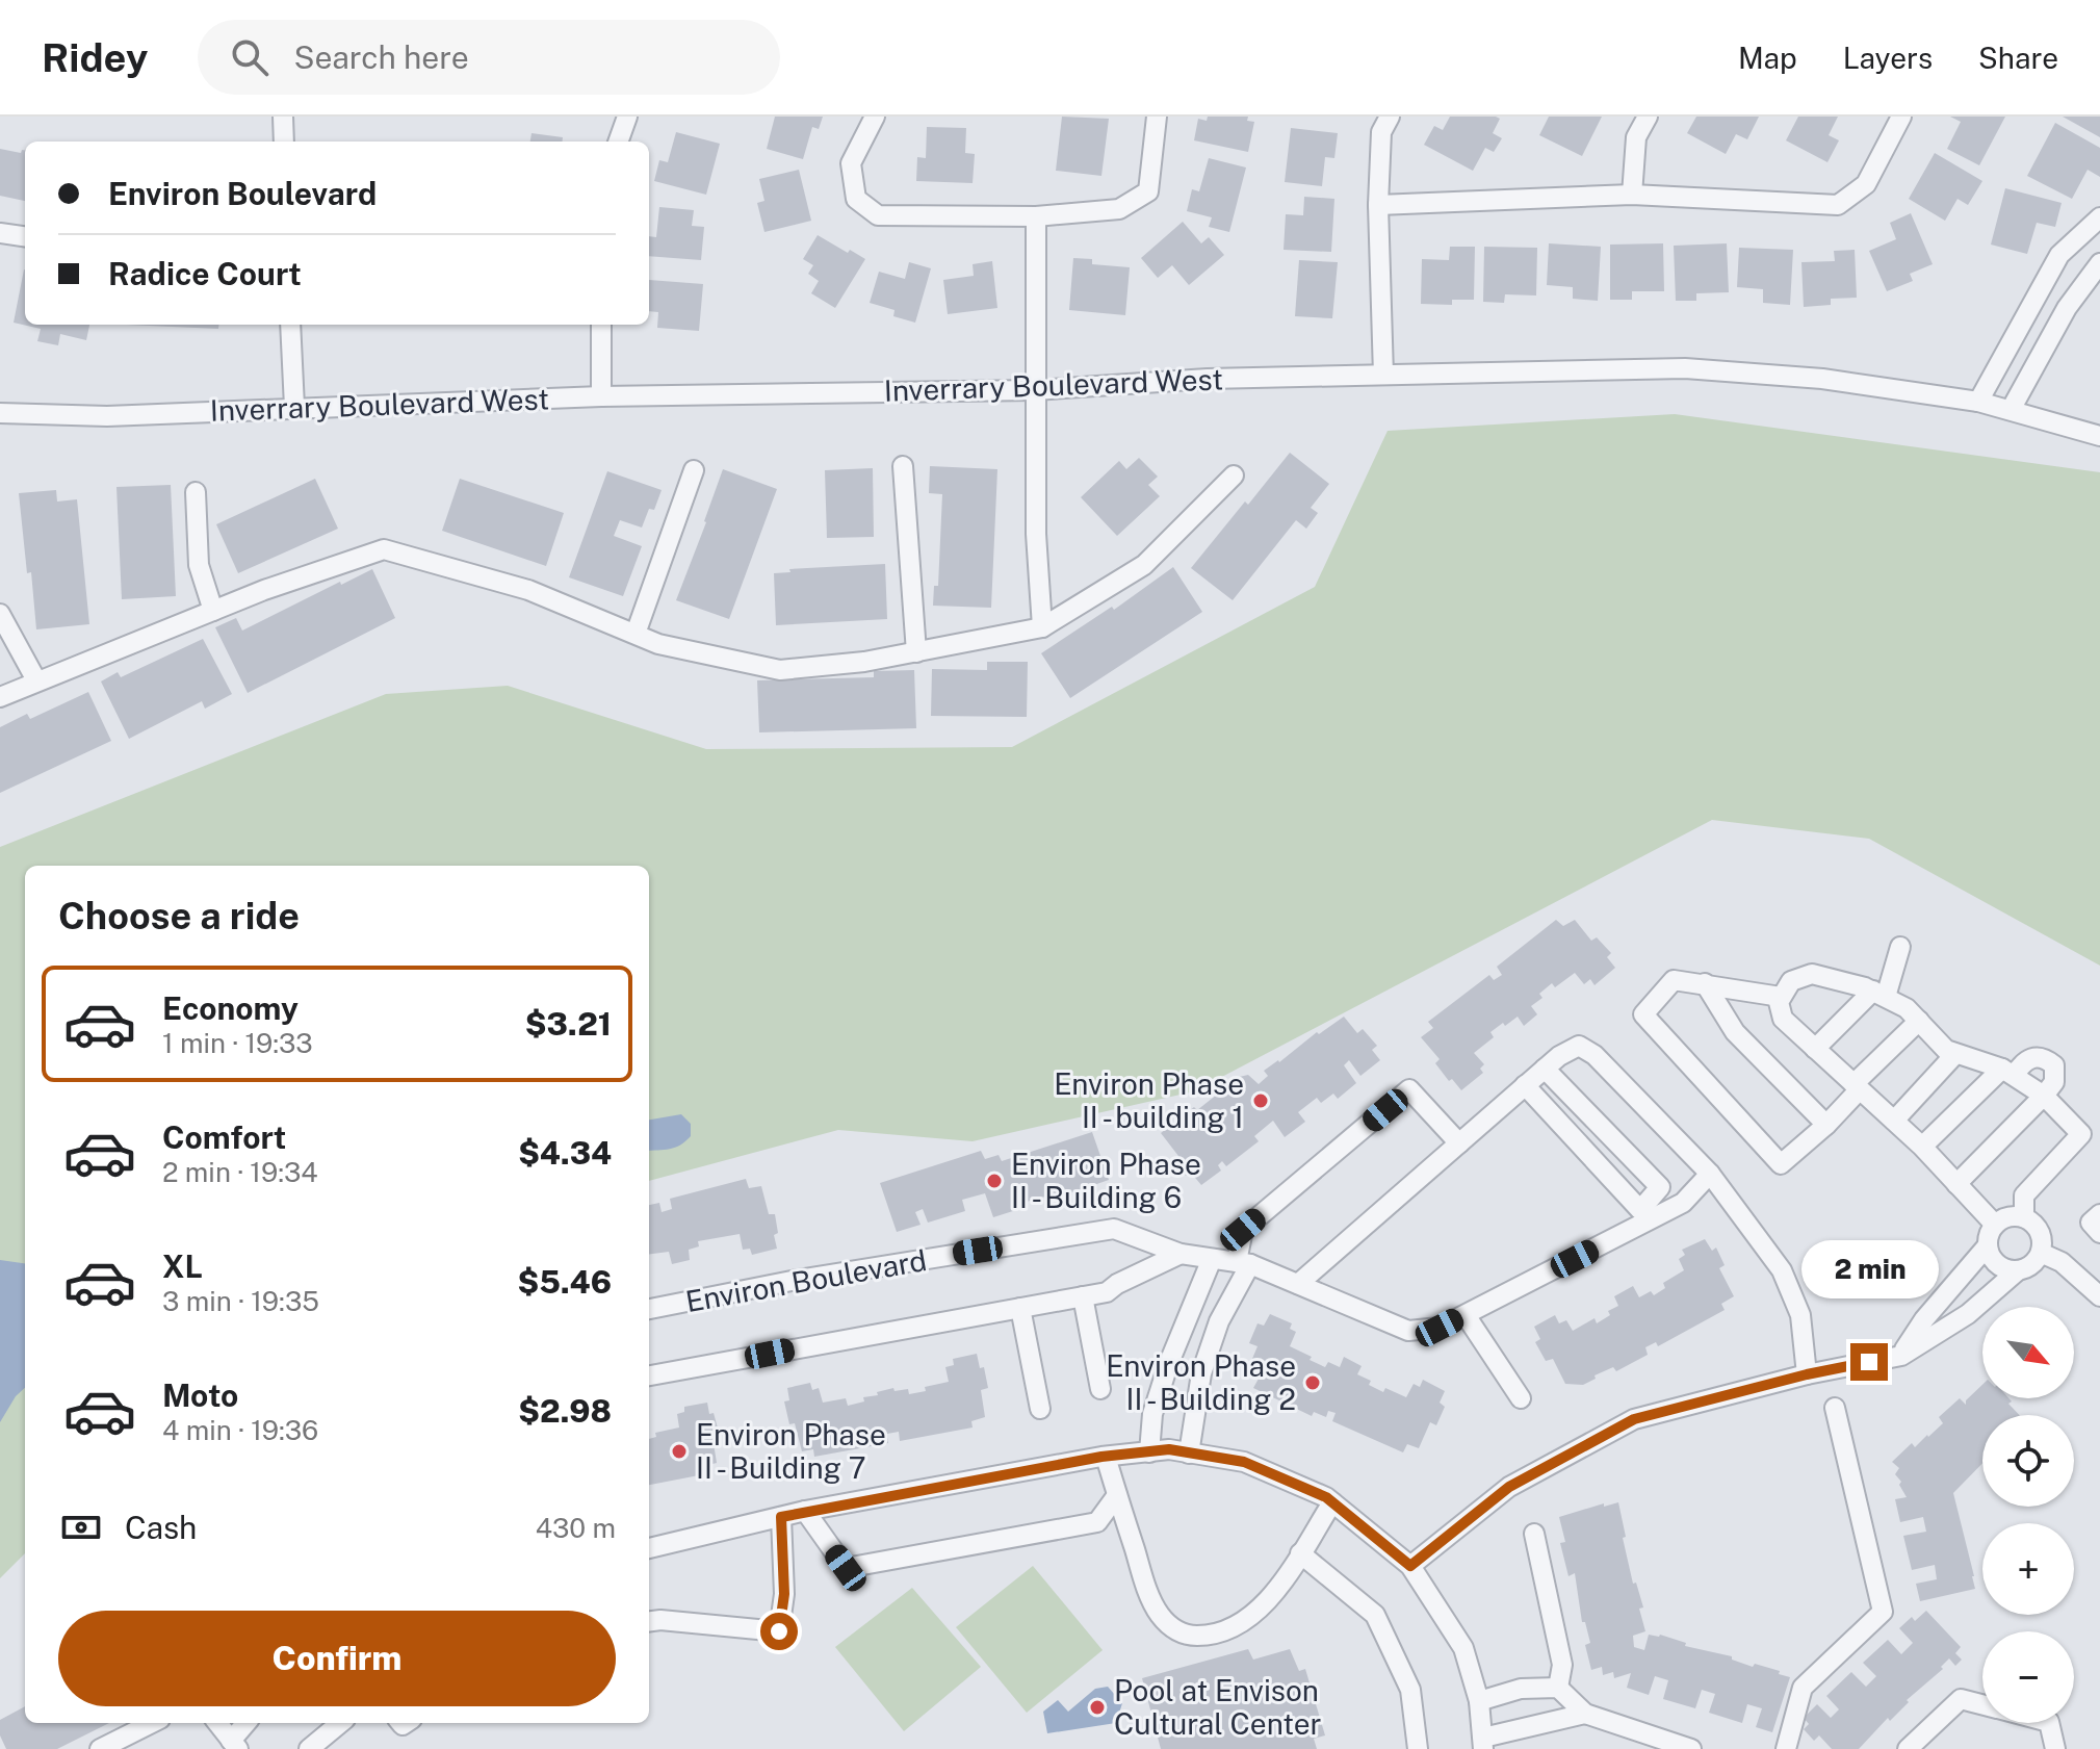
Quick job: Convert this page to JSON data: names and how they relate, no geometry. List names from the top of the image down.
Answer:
{
  "streets": {
    "street": ["Inverrary Boulevard West", "Environ Boulevard"]
  },
  "places": [
    "Environ Phase II - building 1",
    "Environ Phase II - Building 6",
    "Environ Phase II - Building 2",
    "Environ Phase II - Building 7",
    "Pool at Envison Cultural Center"
  ],
  "north": "bottom right",
  "page": {
    "header": "Ridey",
    "search": "Search here",
    "nav": ["Map", "Layers", "Share"],
    "banner": ["Environ Boulevard", "Radice Court"],
    "heading": "Choose a ride",
    "list": [
      {
        "name": "Economy",
        "note": "1 min · 19:33",
        "value": "$3.21"
      },
      {
        "name": "Comfort",
        "note": "2 min · 19:34",
        "value": "$4.34"
      },
      {
        "name": "XL",
        "note": "3 min · 19:35",
        "value": "$5.46"
      },
      {
        "name": "Moto",
        "note": "4 min · 19:36",
        "value": "$2.98"
      }
    ],
    "bubble": "2 min",
    "map_buttons": ["+", "−"],
    "pay": ["Cash", "430 m"],
    "buttons": "Confirm"
  }
}
